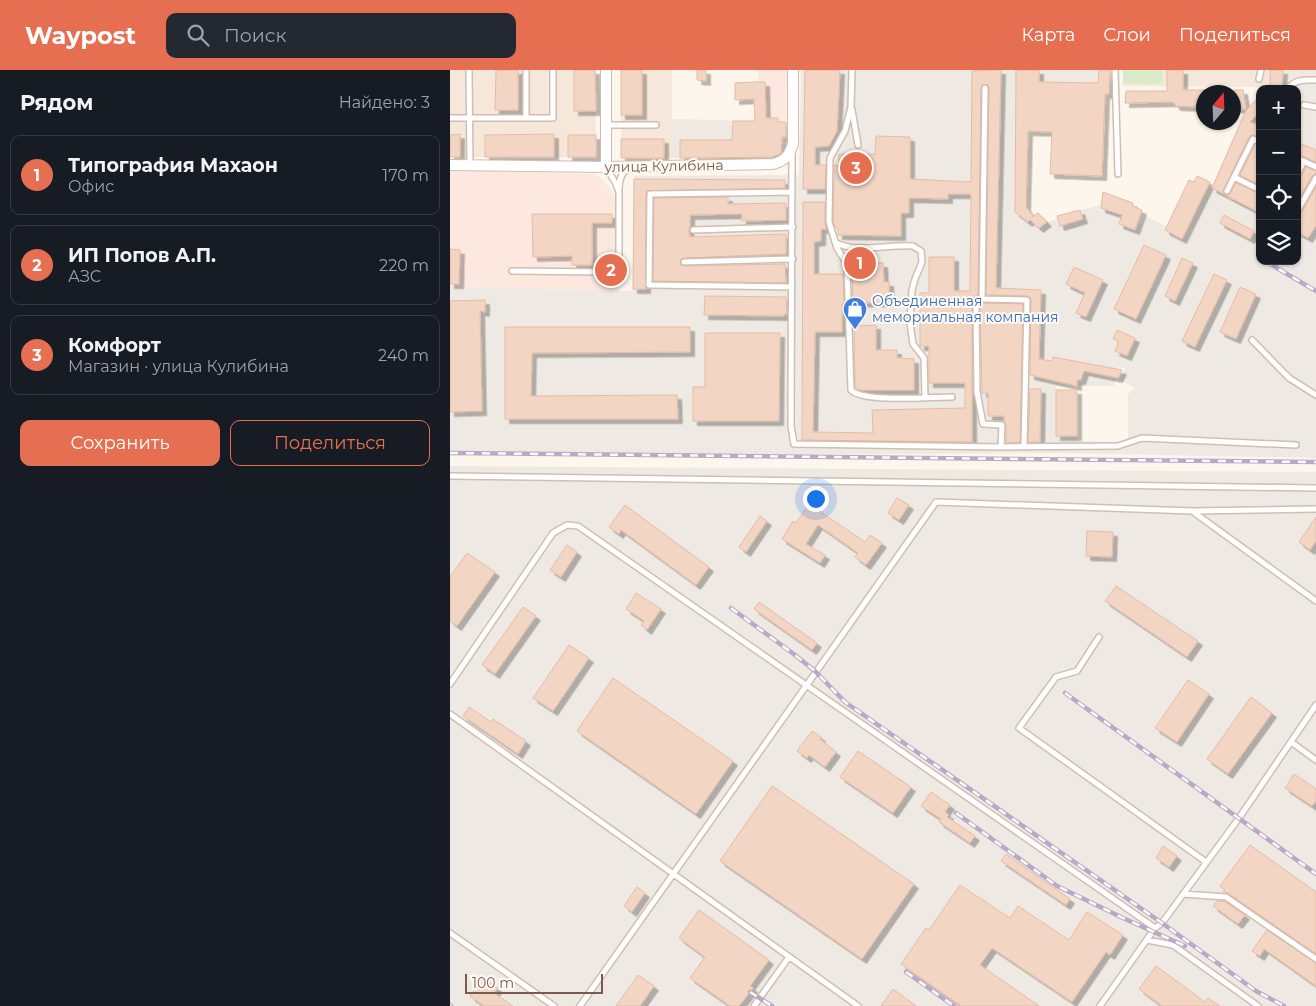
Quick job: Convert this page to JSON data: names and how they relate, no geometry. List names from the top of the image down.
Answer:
{
  "streets": {
    "street": ["улица Кулибина"]
  },
  "places": {
    "shop": ["Объединенная мемориальная компания"]
  },
  "scale_bar": "100 m",
  "north": "top",
  "page": {
    "header": "Waypost",
    "search": "Поиск",
    "nav": ["Карта", "Слои", "Поделиться"],
    "heading": ["Рядом", "Найдено: 3"],
    "map_buttons": ["+", "−"],
    "list": [
      {
        "mark": "1",
        "name": "Типография Махаон",
        "note": "Офис",
        "value": "170 m"
      },
      {
        "mark": "2",
        "name": "ИП Попов А.П.",
        "note": "АЗС",
        "value": "220 m"
      },
      {
        "mark": "3",
        "name": "Комфорт",
        "note": "Магазин · улица Кулибина",
        "value": "240 m"
      }
    ],
    "pins": ["3", "1", "2"],
    "buttons": ["Сохранить", "Поделиться"],
    "scale": "100 m"
  }
}
